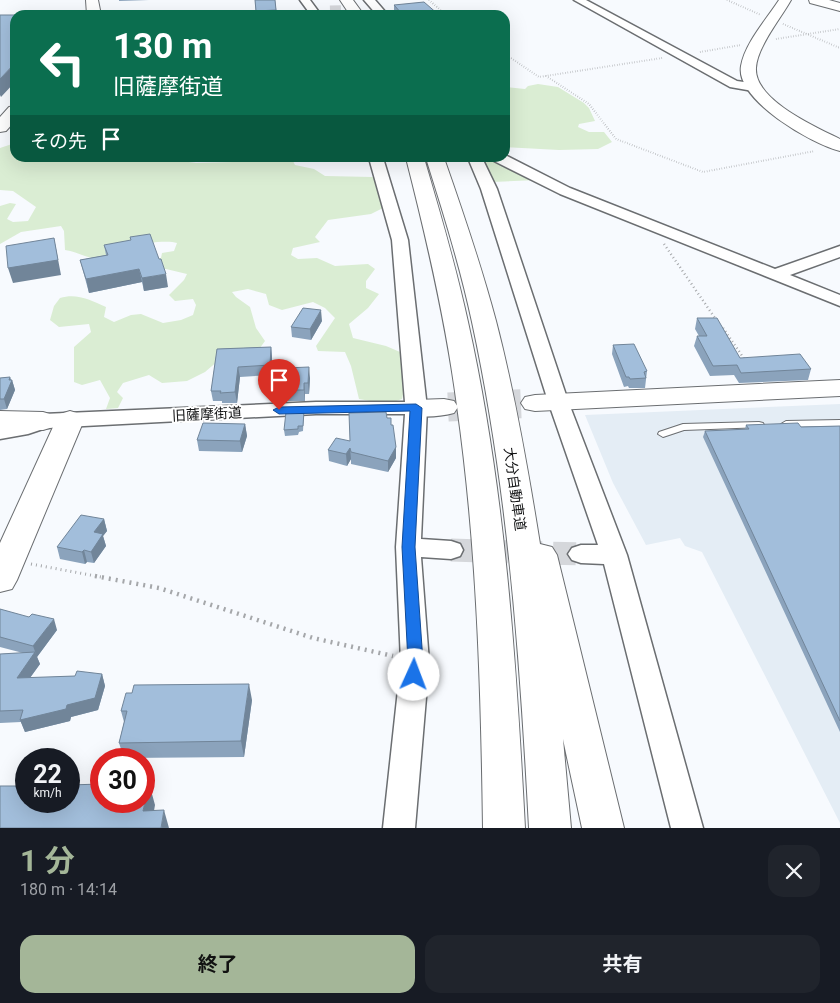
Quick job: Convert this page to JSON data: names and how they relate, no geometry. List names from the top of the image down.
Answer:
{
  "streets": {
    "main road": ["大分自動車道"],
    "street": ["旧薩摩街道"]
  },
  "page": {
    "turn": ["130 m", "旧薩摩街道"],
    "then": "その先",
    "speed": "22 km/h",
    "limit": "30",
    "heading": ["1 分", "180 m · 14:14"],
    "buttons": ["終了", "共有"]
  }
}
